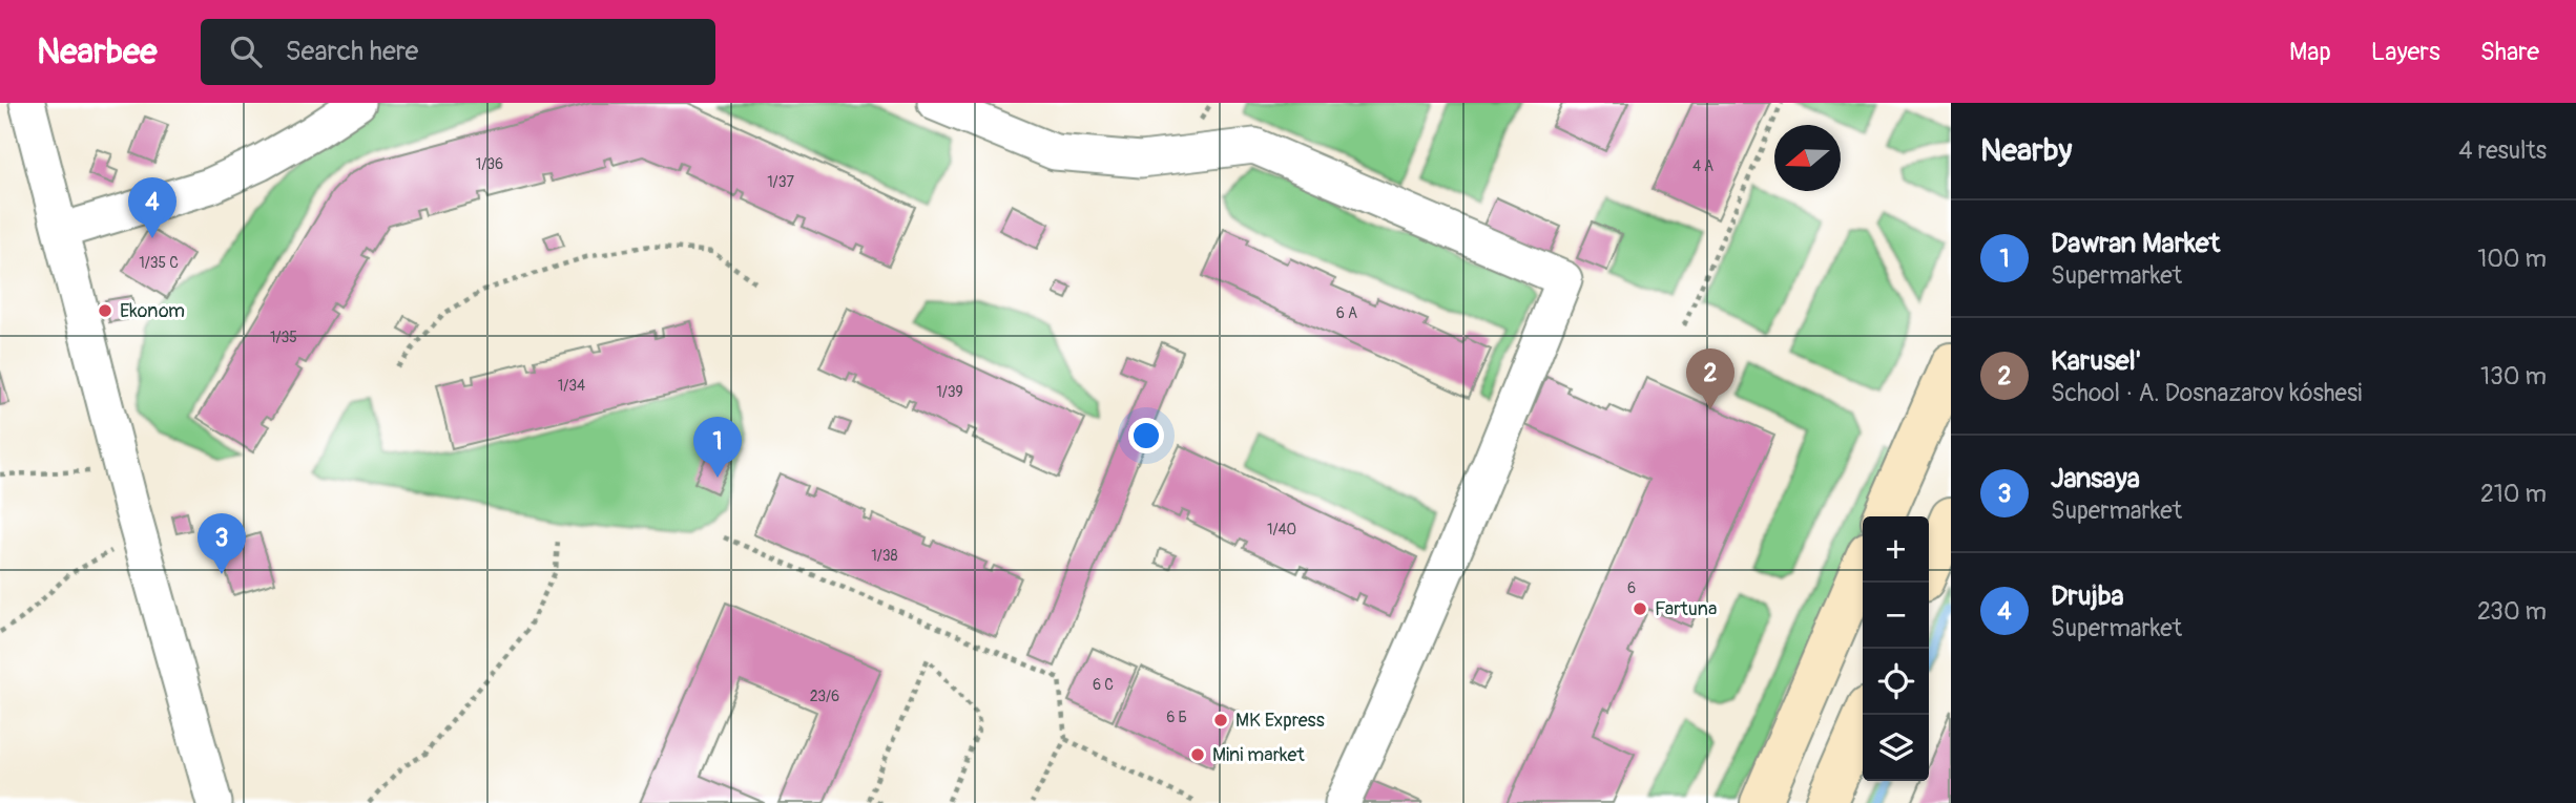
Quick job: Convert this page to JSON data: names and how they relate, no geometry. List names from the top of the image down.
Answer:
{
  "places": [
    "Ekonom",
    "Fartuna",
    "MK Express",
    "Mini market"
  ],
  "house_numbers": [
    "1/36",
    "4 А",
    "1/37",
    "1/35 С",
    "6 А",
    "1/35",
    "1/34",
    "1/39",
    "1/40",
    "1/38",
    "6",
    "6 С",
    "23/6",
    "6 Б"
  ],
  "north": "left",
  "page": {
    "header": "Nearbee",
    "search": "Search here",
    "nav": ["Map", "Layers", "Share"],
    "heading": ["Nearby", "4 results"],
    "pins": [
      "4",
      "2",
      "1",
      "3"
    ],
    "list": [
      {
        "mark": "1",
        "name": "Dawran Market",
        "note": "Supermarket",
        "value": "100 m"
      },
      {
        "mark": "2",
        "name": "Karusel'",
        "note": "School · A. Dosnazarov kóshesi",
        "value": "130 m"
      },
      {
        "mark": "3",
        "name": "Jansaya",
        "note": "Supermarket",
        "value": "210 m"
      },
      {
        "mark": "4",
        "name": "Drujba",
        "note": "Supermarket",
        "value": "230 m"
      }
    ],
    "map_buttons": ["+", "−"]
  }
}
